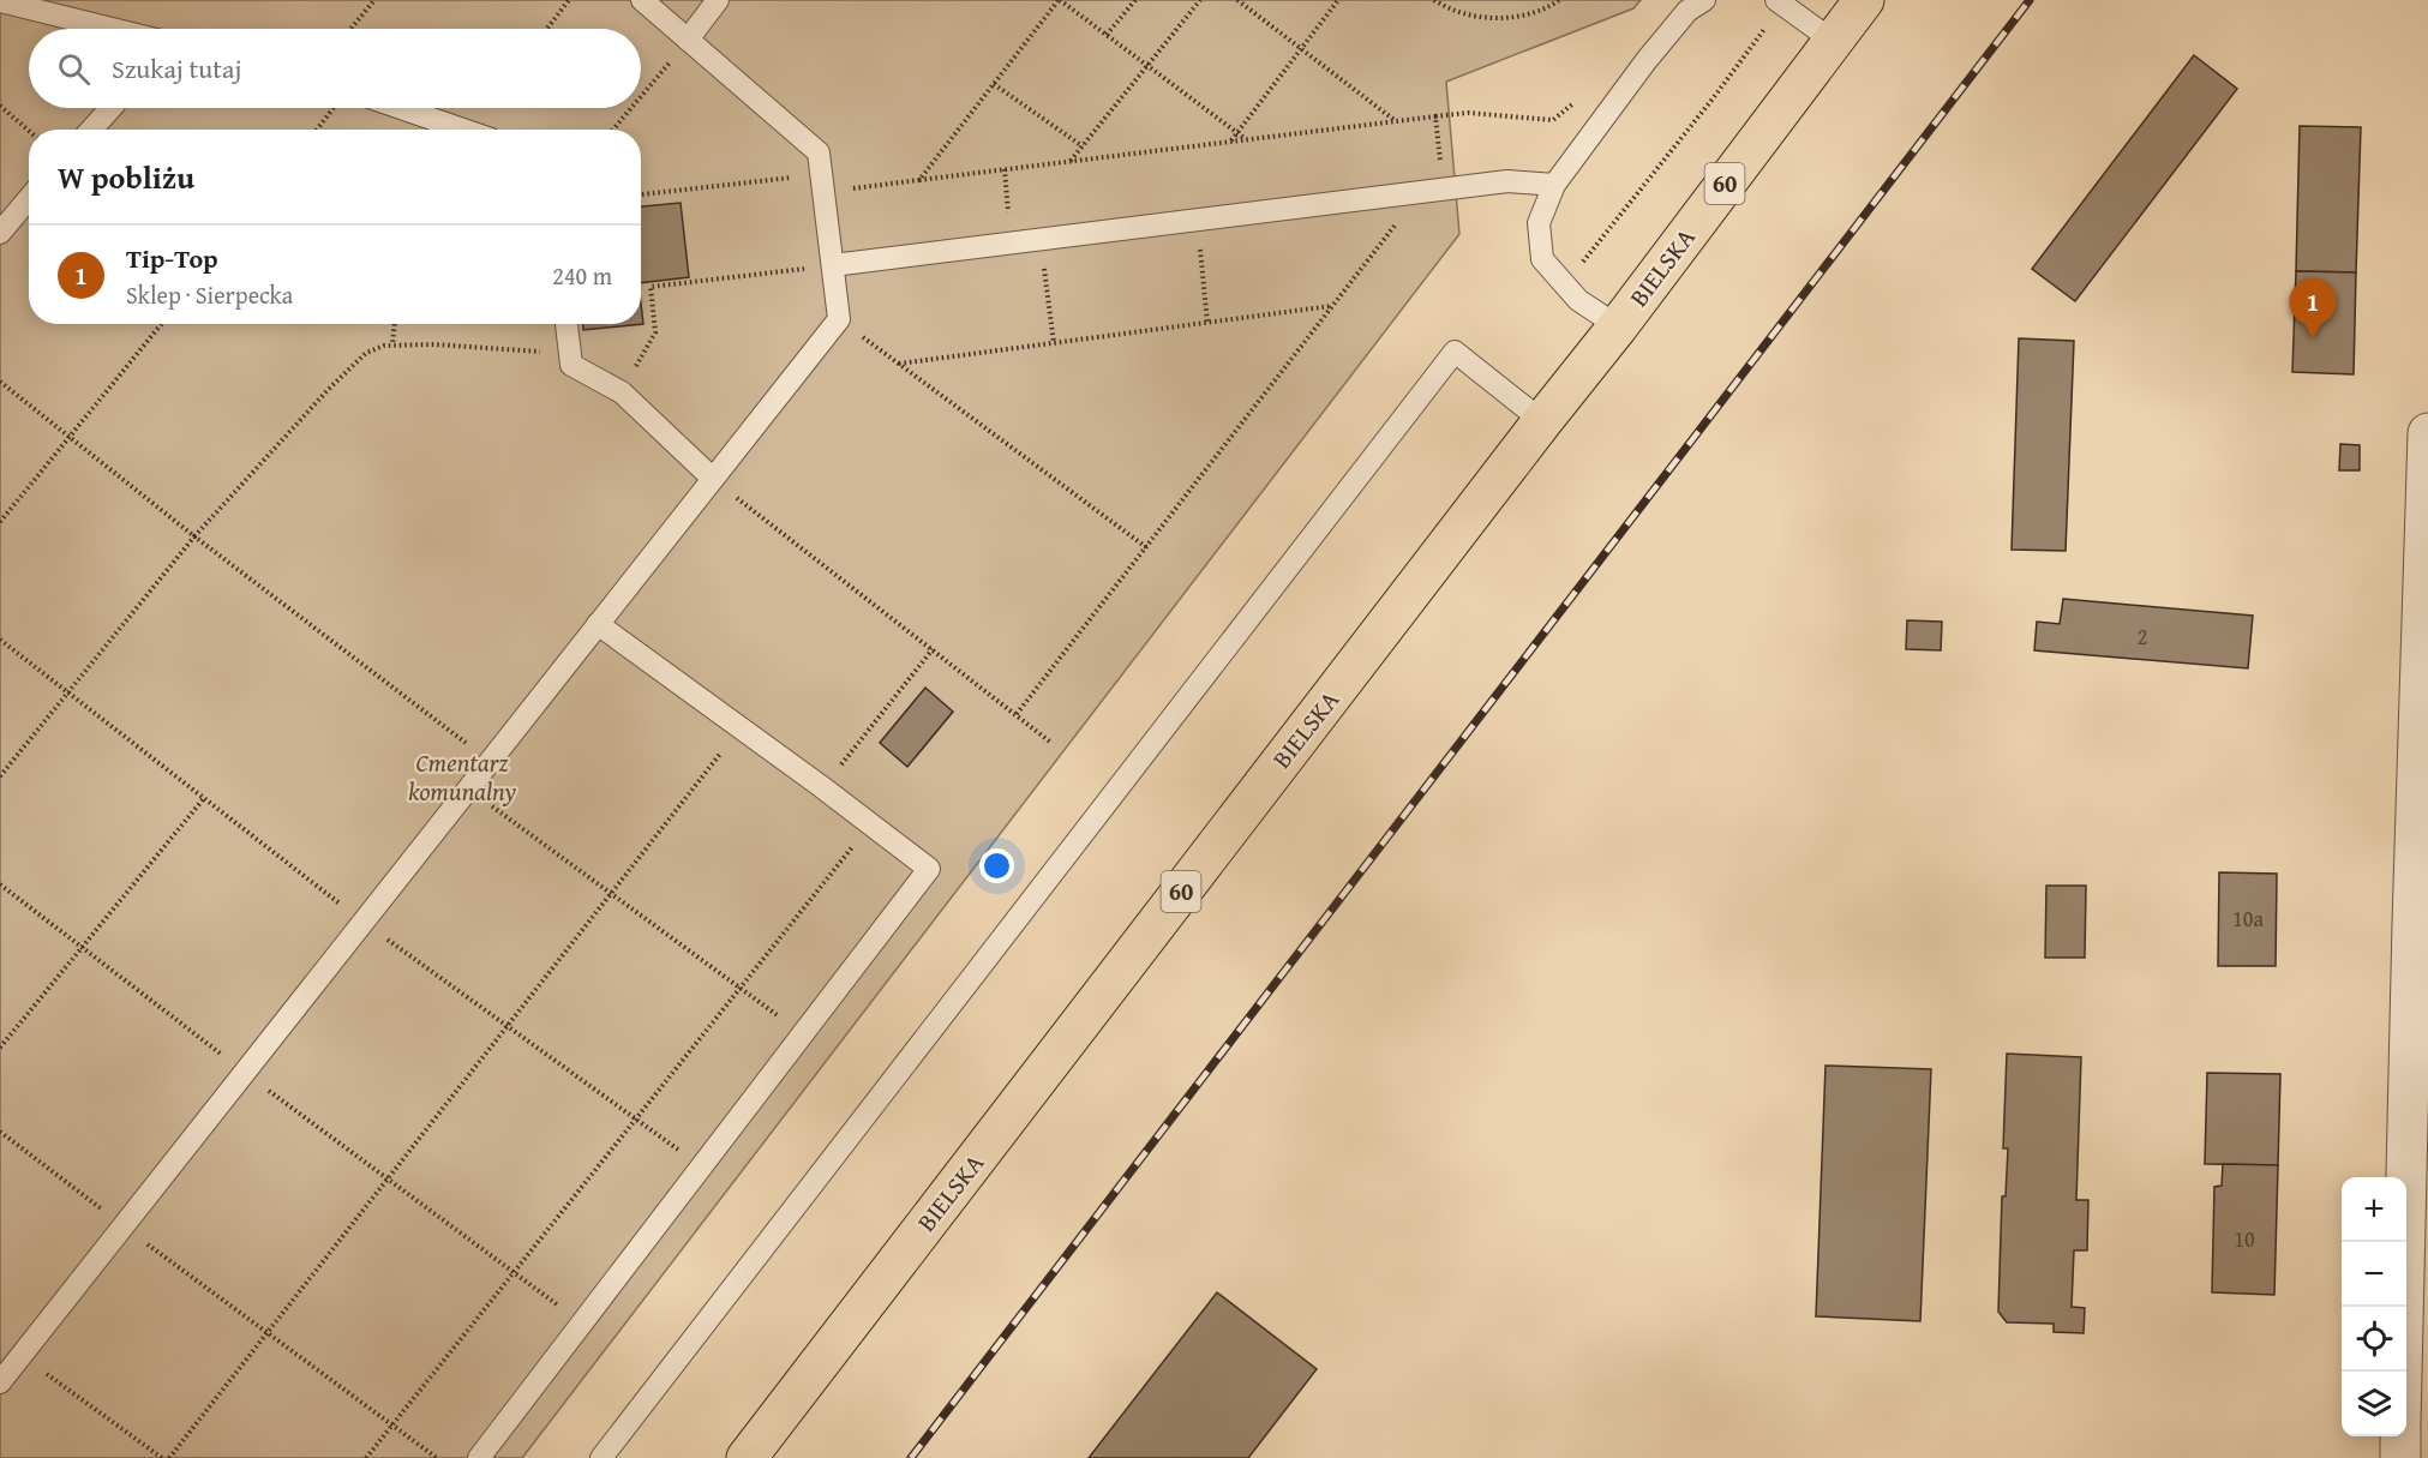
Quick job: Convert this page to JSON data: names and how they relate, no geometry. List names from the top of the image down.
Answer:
{
  "streets": {
    "main road": ["60", "BIELSKA"]
  },
  "parks": ["Cmentarz komunalny"],
  "house_numbers": ["2", "10a", "10"],
  "page": {
    "search": "Szukaj tutaj",
    "heading": "W pobliżu",
    "list": [
      {
        "mark": "1",
        "name": "Tip-Top",
        "note": "Sklep · Sierpecka",
        "value": "240 m"
      }
    ],
    "pins": "1",
    "map_buttons": ["+", "−"]
  }
}
